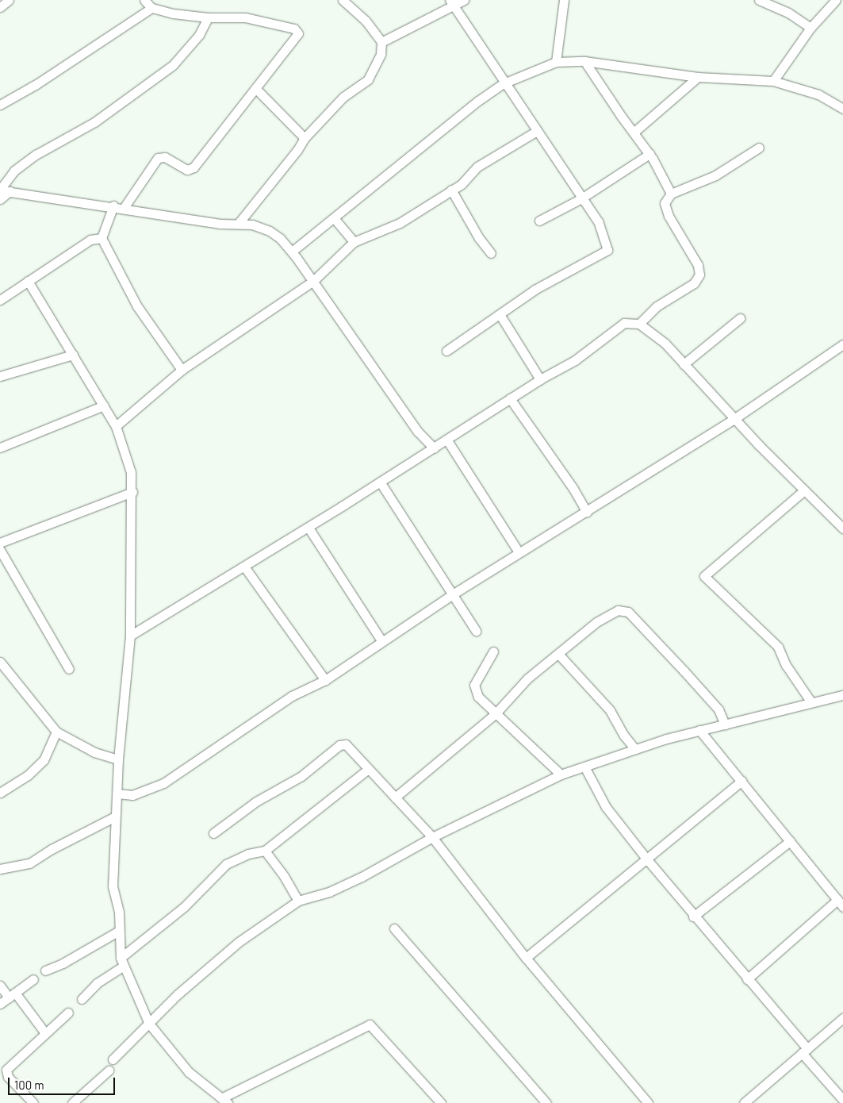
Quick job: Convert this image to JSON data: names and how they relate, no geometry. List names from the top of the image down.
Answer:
{
  "scale_bar": "100 m"
}
